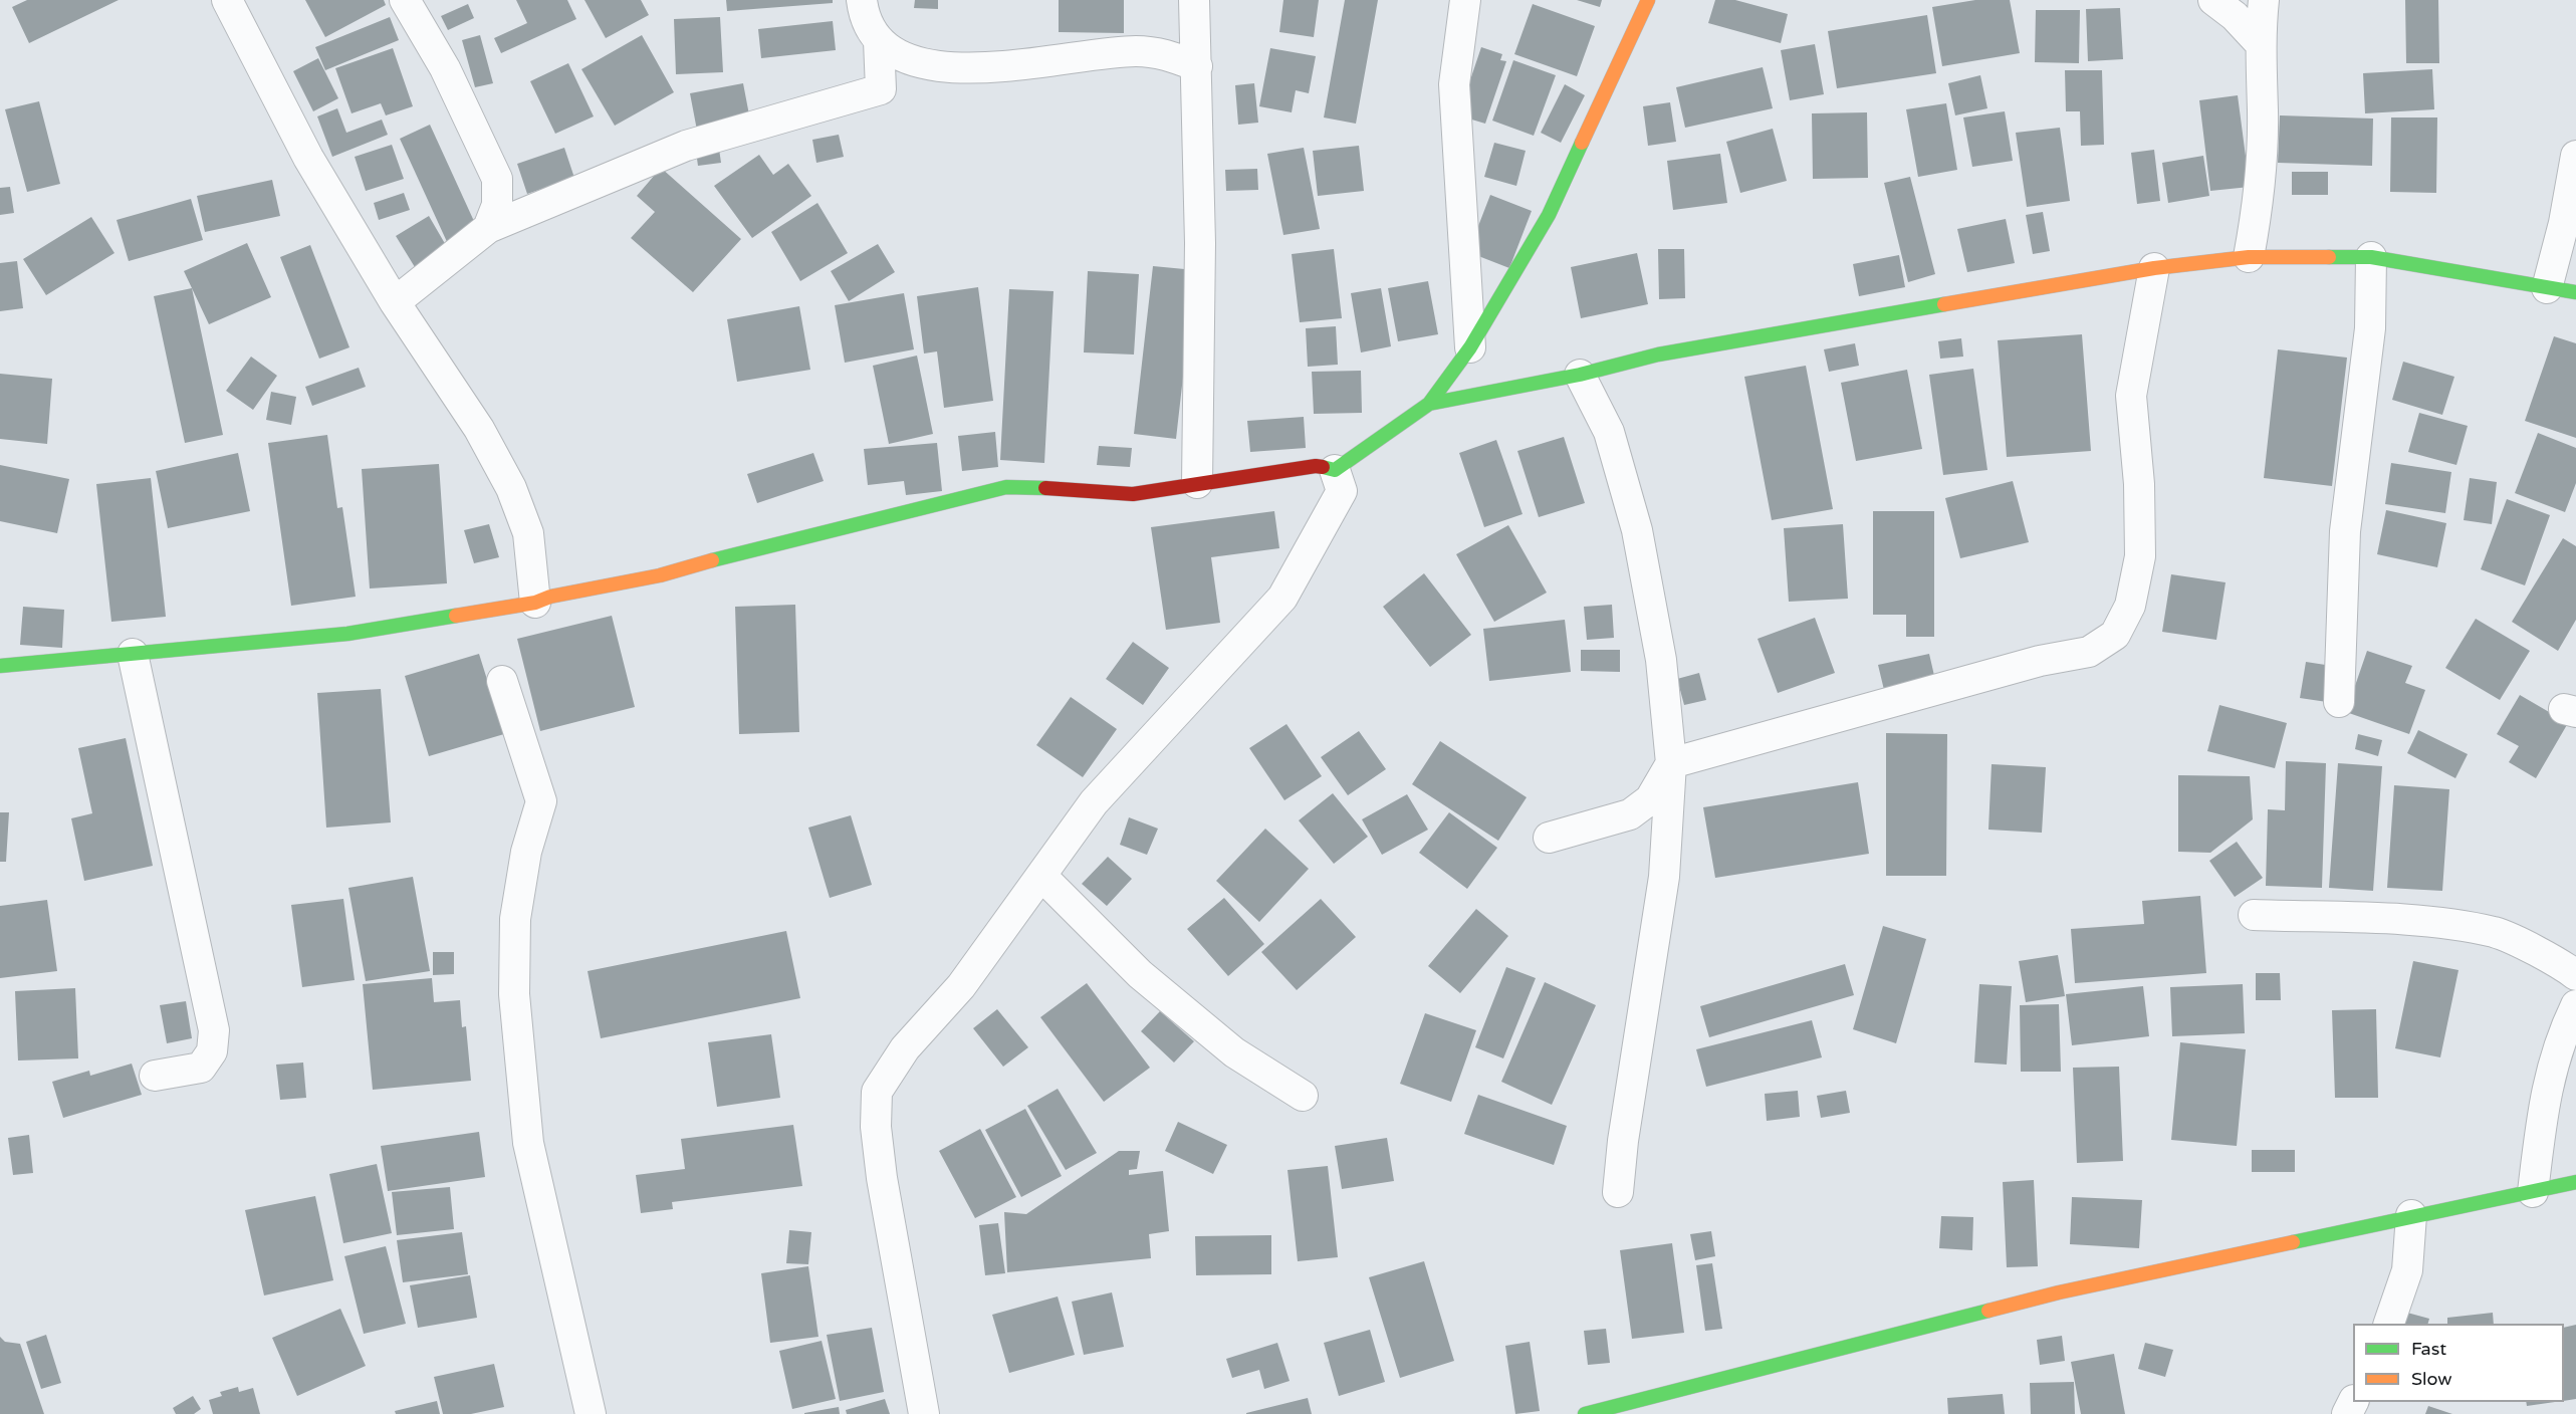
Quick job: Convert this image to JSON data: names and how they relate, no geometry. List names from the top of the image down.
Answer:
{
  "legend": ["Fast", "Slow"]
}
